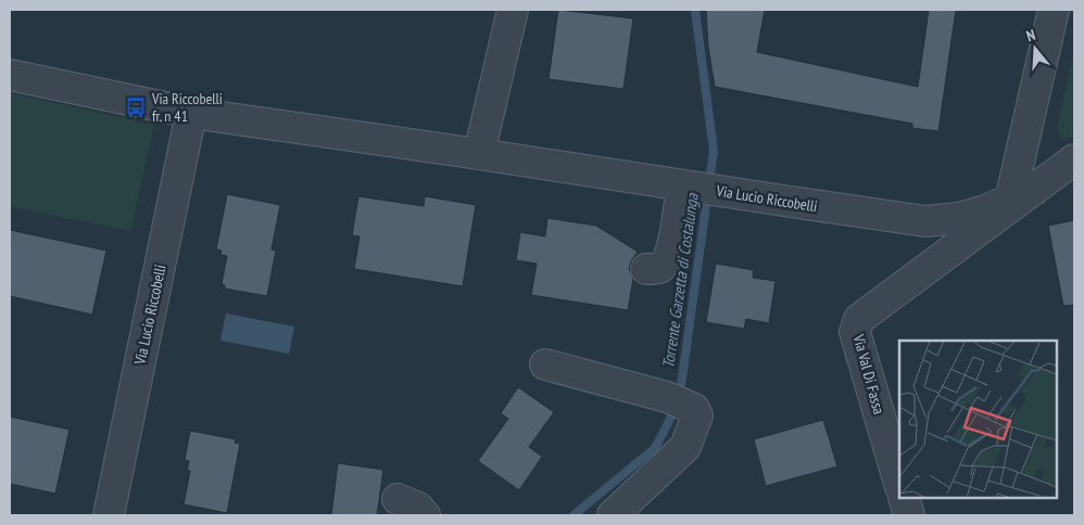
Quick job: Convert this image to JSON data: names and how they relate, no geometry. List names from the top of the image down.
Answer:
{
  "streets": {
    "street": ["Via Lucio Riccobelli", "Via Val Di Fassa"]
  },
  "crossings": [
    ["Via Lucio Riccobelli", "Via Val Di Fassa"]
  ],
  "water": ["Torrente Garzetta di Costalunga"],
  "places": {
    "bus stop": ["Via Riccobelli fr. n 41"]
  },
  "north": "top"
}
